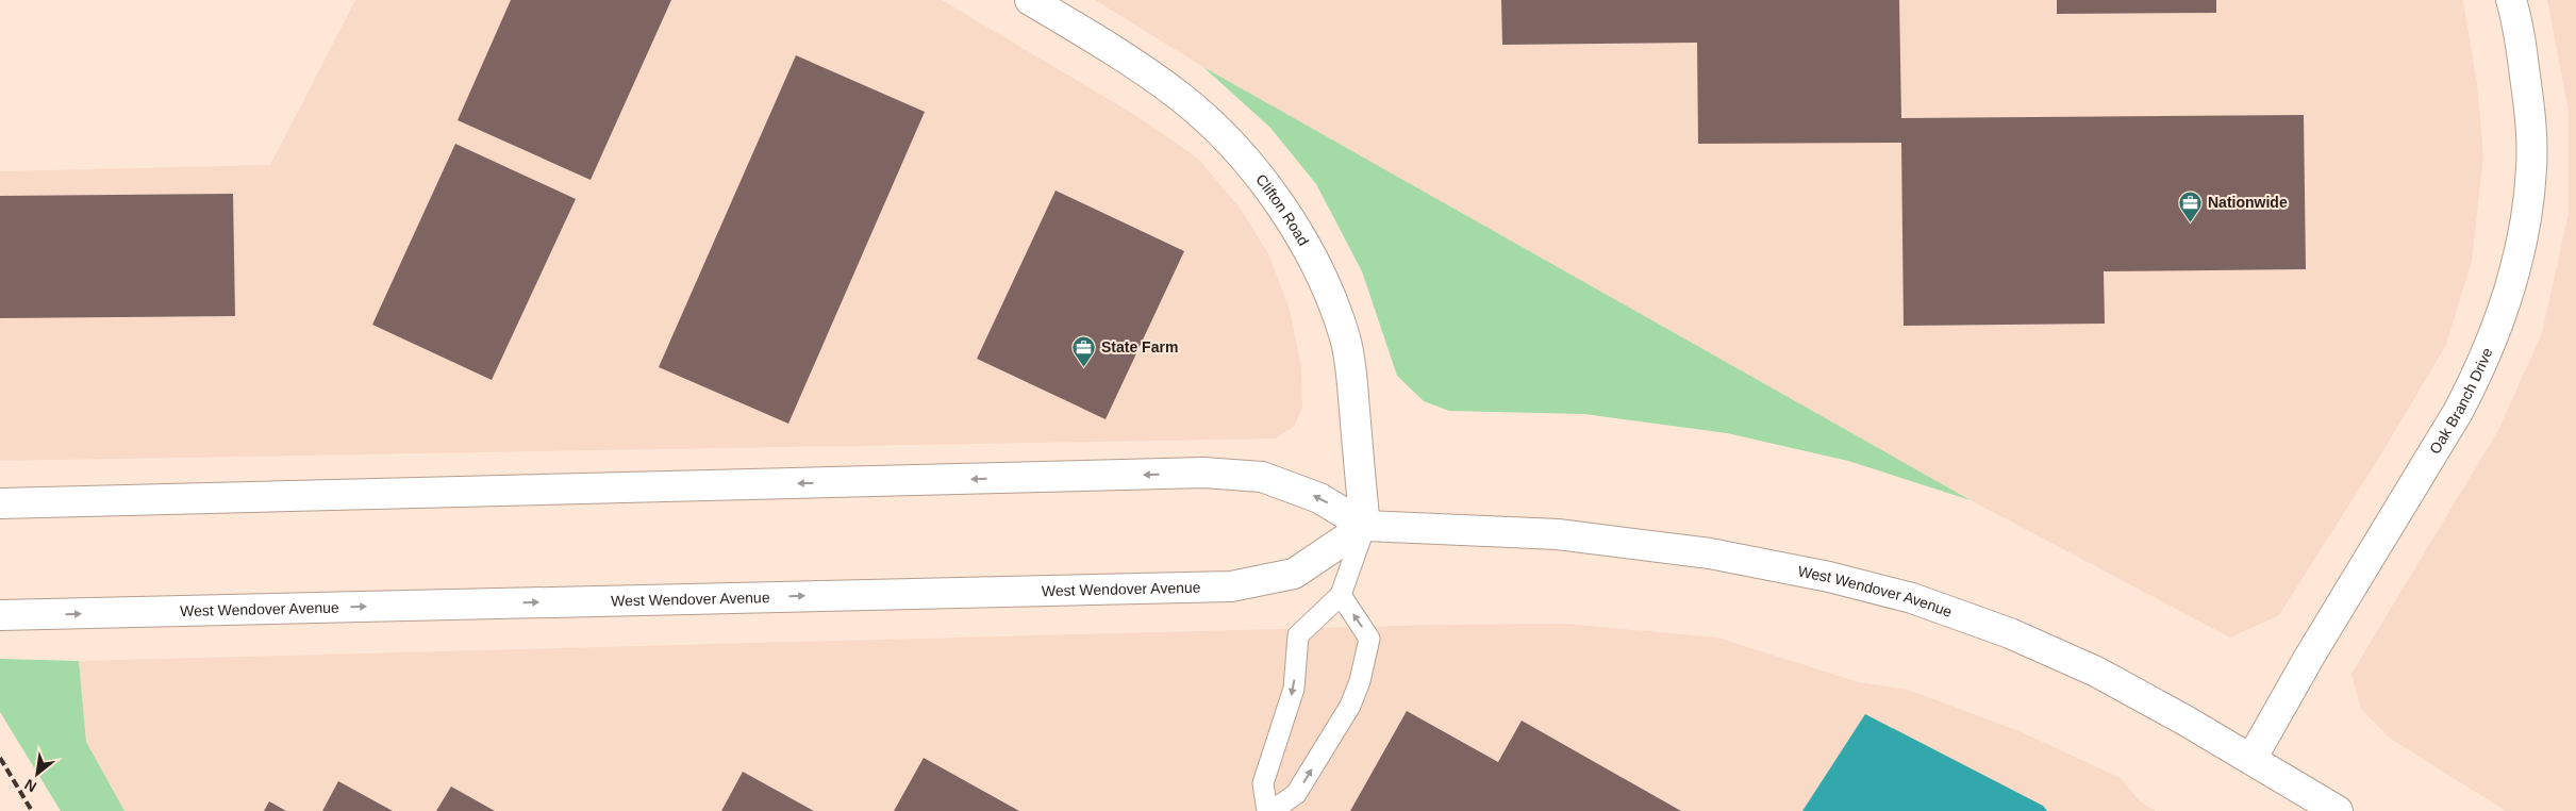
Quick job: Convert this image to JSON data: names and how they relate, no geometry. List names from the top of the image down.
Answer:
{
  "streets": {
    "main road": ["Clifton Road", "Oak Branch Drive", "West Wendover Avenue"]
  },
  "crossings": [
    ["Clifton Road", "West Wendover Avenue"],
    ["Oak Branch Drive", "West Wendover Avenue"]
  ],
  "places": {
    "office": ["Nationwide", "State Farm"]
  },
  "north": "bottom left"
}
